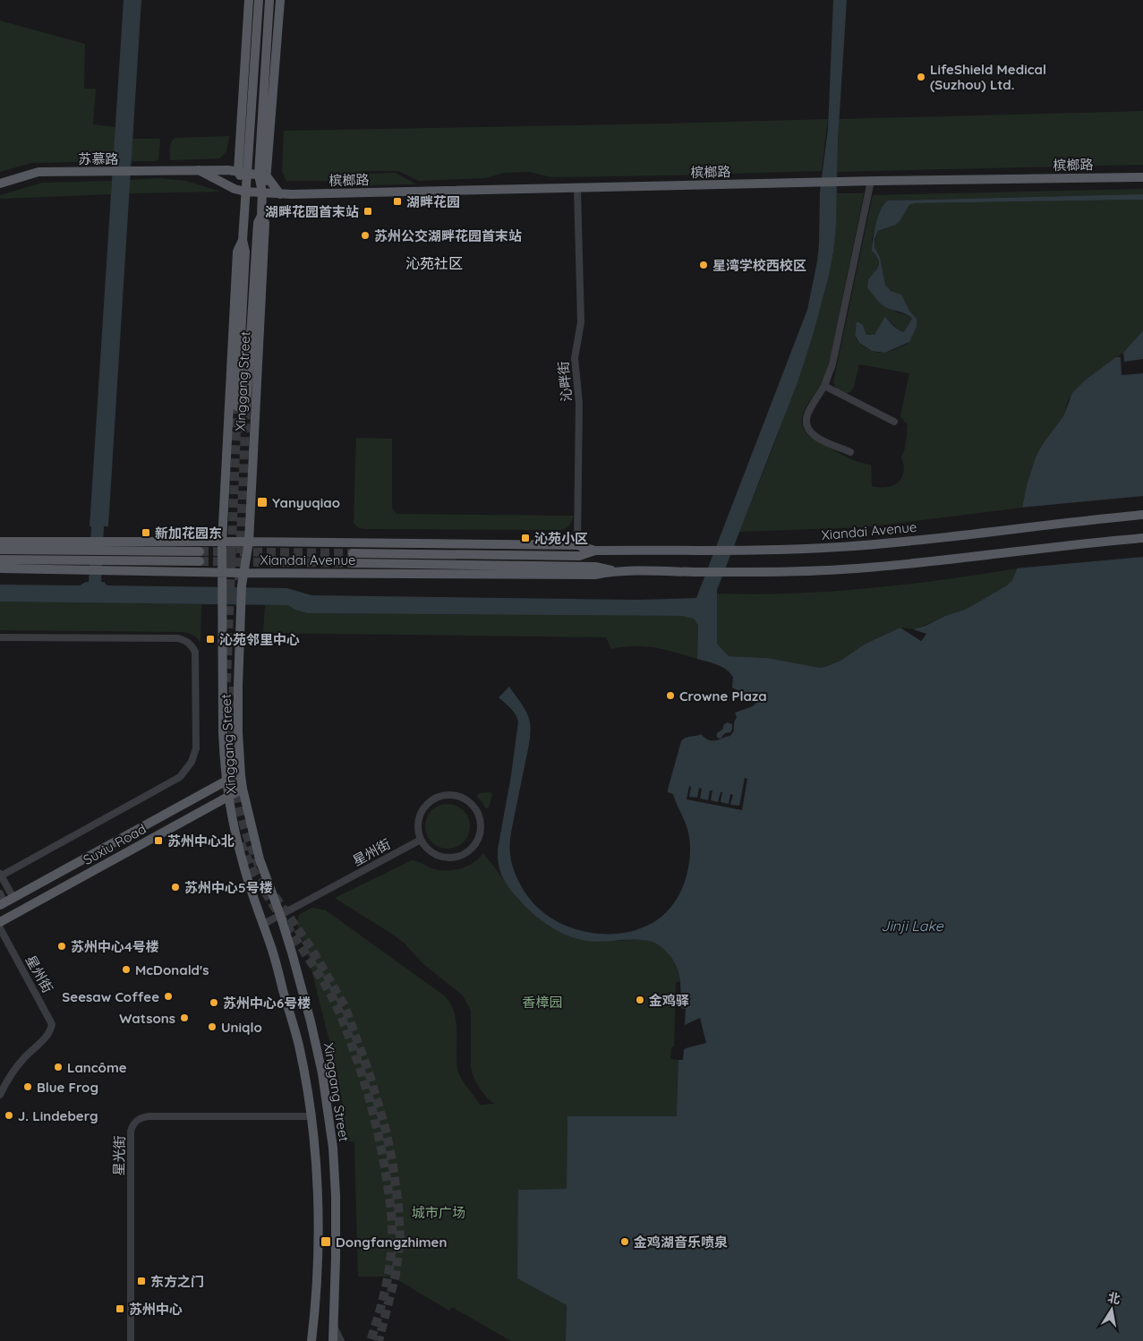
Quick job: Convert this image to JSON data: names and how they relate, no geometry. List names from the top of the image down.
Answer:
{
  "streets": {
    "main road": [
      "苏慕路",
      "槟榔路",
      "Xinggang Street",
      "Xiandai Avenue",
      "Suxiu Road"
    ],
    "street": ["沁畔街", "星州街", "星光街"]
  },
  "crossings": [
    ["苏慕路", "槟榔路"],
    ["苏慕路", "Xinggang Street"],
    ["槟榔路", "沁畔街"],
    ["Xinggang Street", "Xiandai Avenue"],
    ["Xinggang Street", "Suxiu Road"],
    ["Xinggang Street", "星州街"],
    ["Xinggang Street", "星光街"],
    ["沁畔街", "Xiandai Avenue"]
  ],
  "districts": ["沁苑社区"],
  "water": ["Jinji Lake"],
  "parks": ["香樟园", "城市广场"],
  "places": {
    "other": [
      "LifeShield Medical (Suzhou) Ltd.",
      "苏州公交湖畔花园首末站",
      "星湾学校西校区",
      "Crowne Plaza",
      "苏州中心5号楼",
      "苏州中心4号楼",
      "McDonald's",
      "Seesaw Coffee",
      "金鸡驿",
      "苏州中心6号楼",
      "Watsons",
      "Uniqlo",
      "Lancôme",
      "Blue Frog",
      "J. Lindeberg",
      "金鸡湖音乐喷泉"
    ],
    "transit": [
      "湖畔花园",
      "湖畔花园首末站",
      "Yanyuqiao",
      "新加花园东",
      "沁苑小区",
      "沁苑邻里中心",
      "苏州中心北",
      "Dongfangzhimen",
      "东方之门",
      "苏州中心"
    ]
  },
  "north": "top"
}
